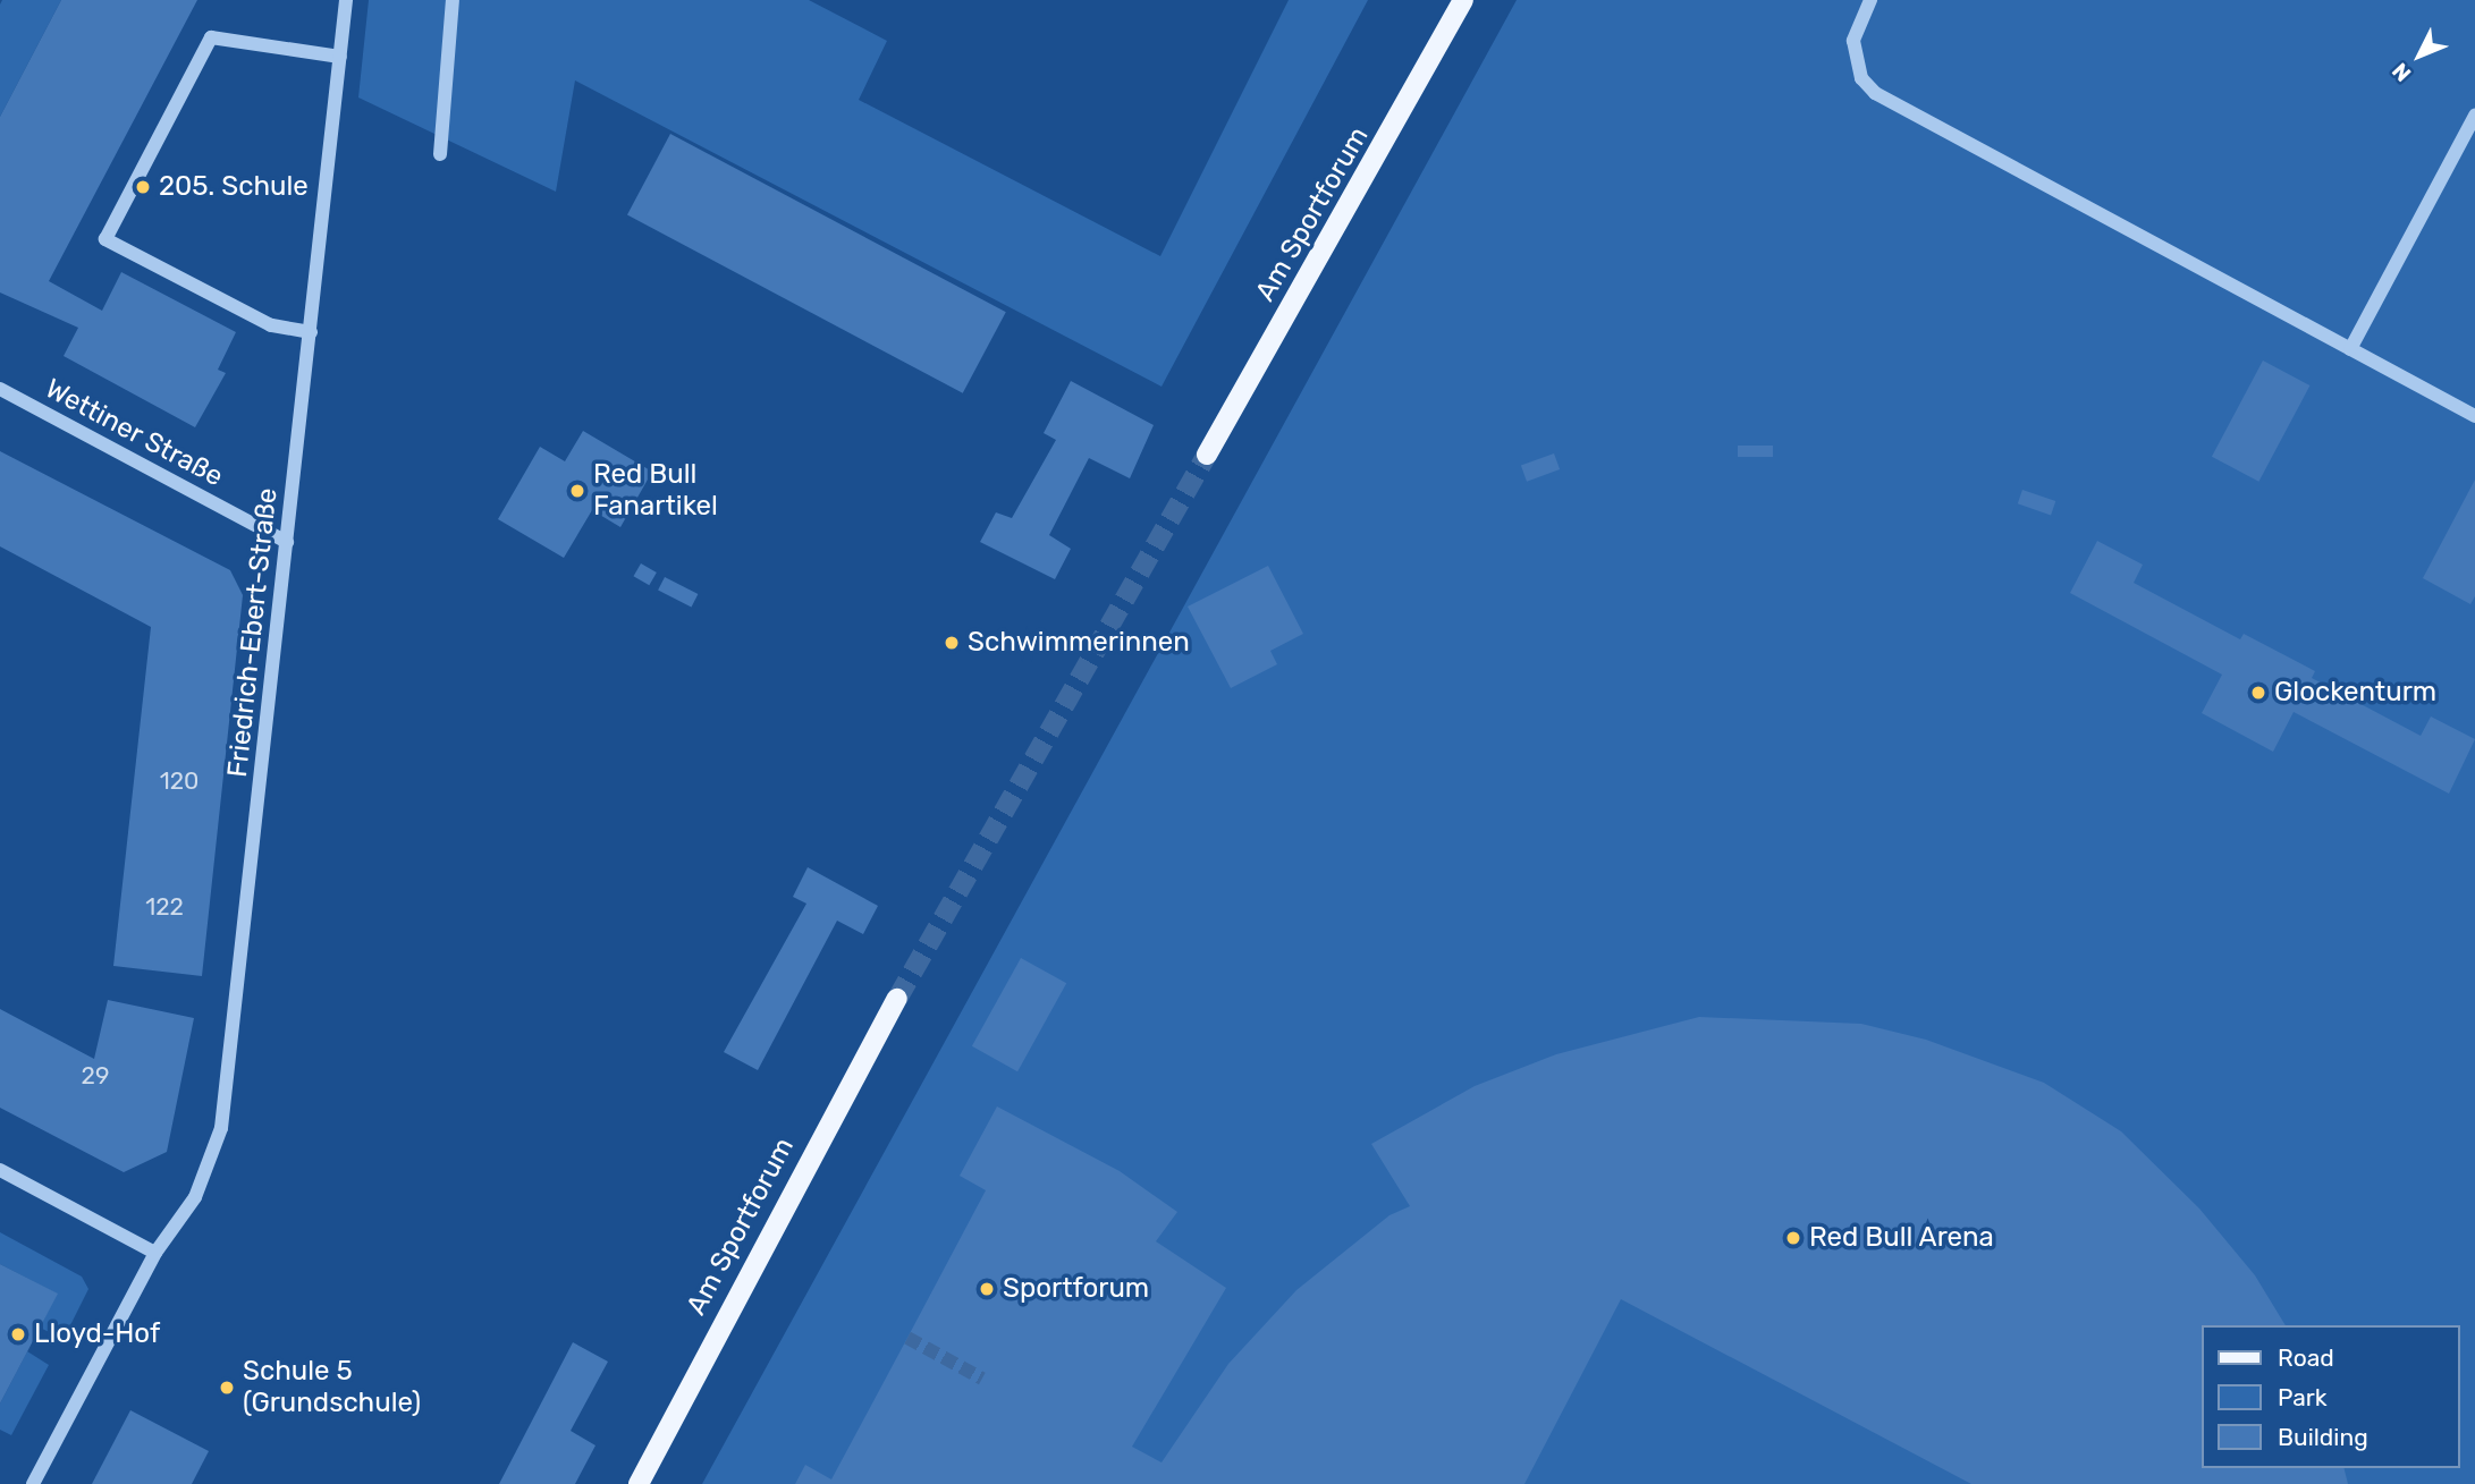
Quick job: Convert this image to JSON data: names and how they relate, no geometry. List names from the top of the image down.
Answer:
{
  "streets": {
    "main road": ["Am Sportforum"],
    "street": ["Wettiner Straße", "Friedrich-Ebert-Straße"]
  },
  "crossings": [
    ["Wettiner Straße", "Friedrich-Ebert-Straße"]
  ],
  "places": [
    "205. Schule",
    "Red Bull Fanartikel",
    "Schwimmerinnen",
    "Glockenturm",
    "Red Bull Arena",
    "Sportforum",
    "Lloyd-Hof",
    "Schule 5 (Grundschule)"
  ],
  "house_numbers": ["120", "122", "29"],
  "legend": ["Road", "Park", "Building"],
  "north": "bottom left"
}
